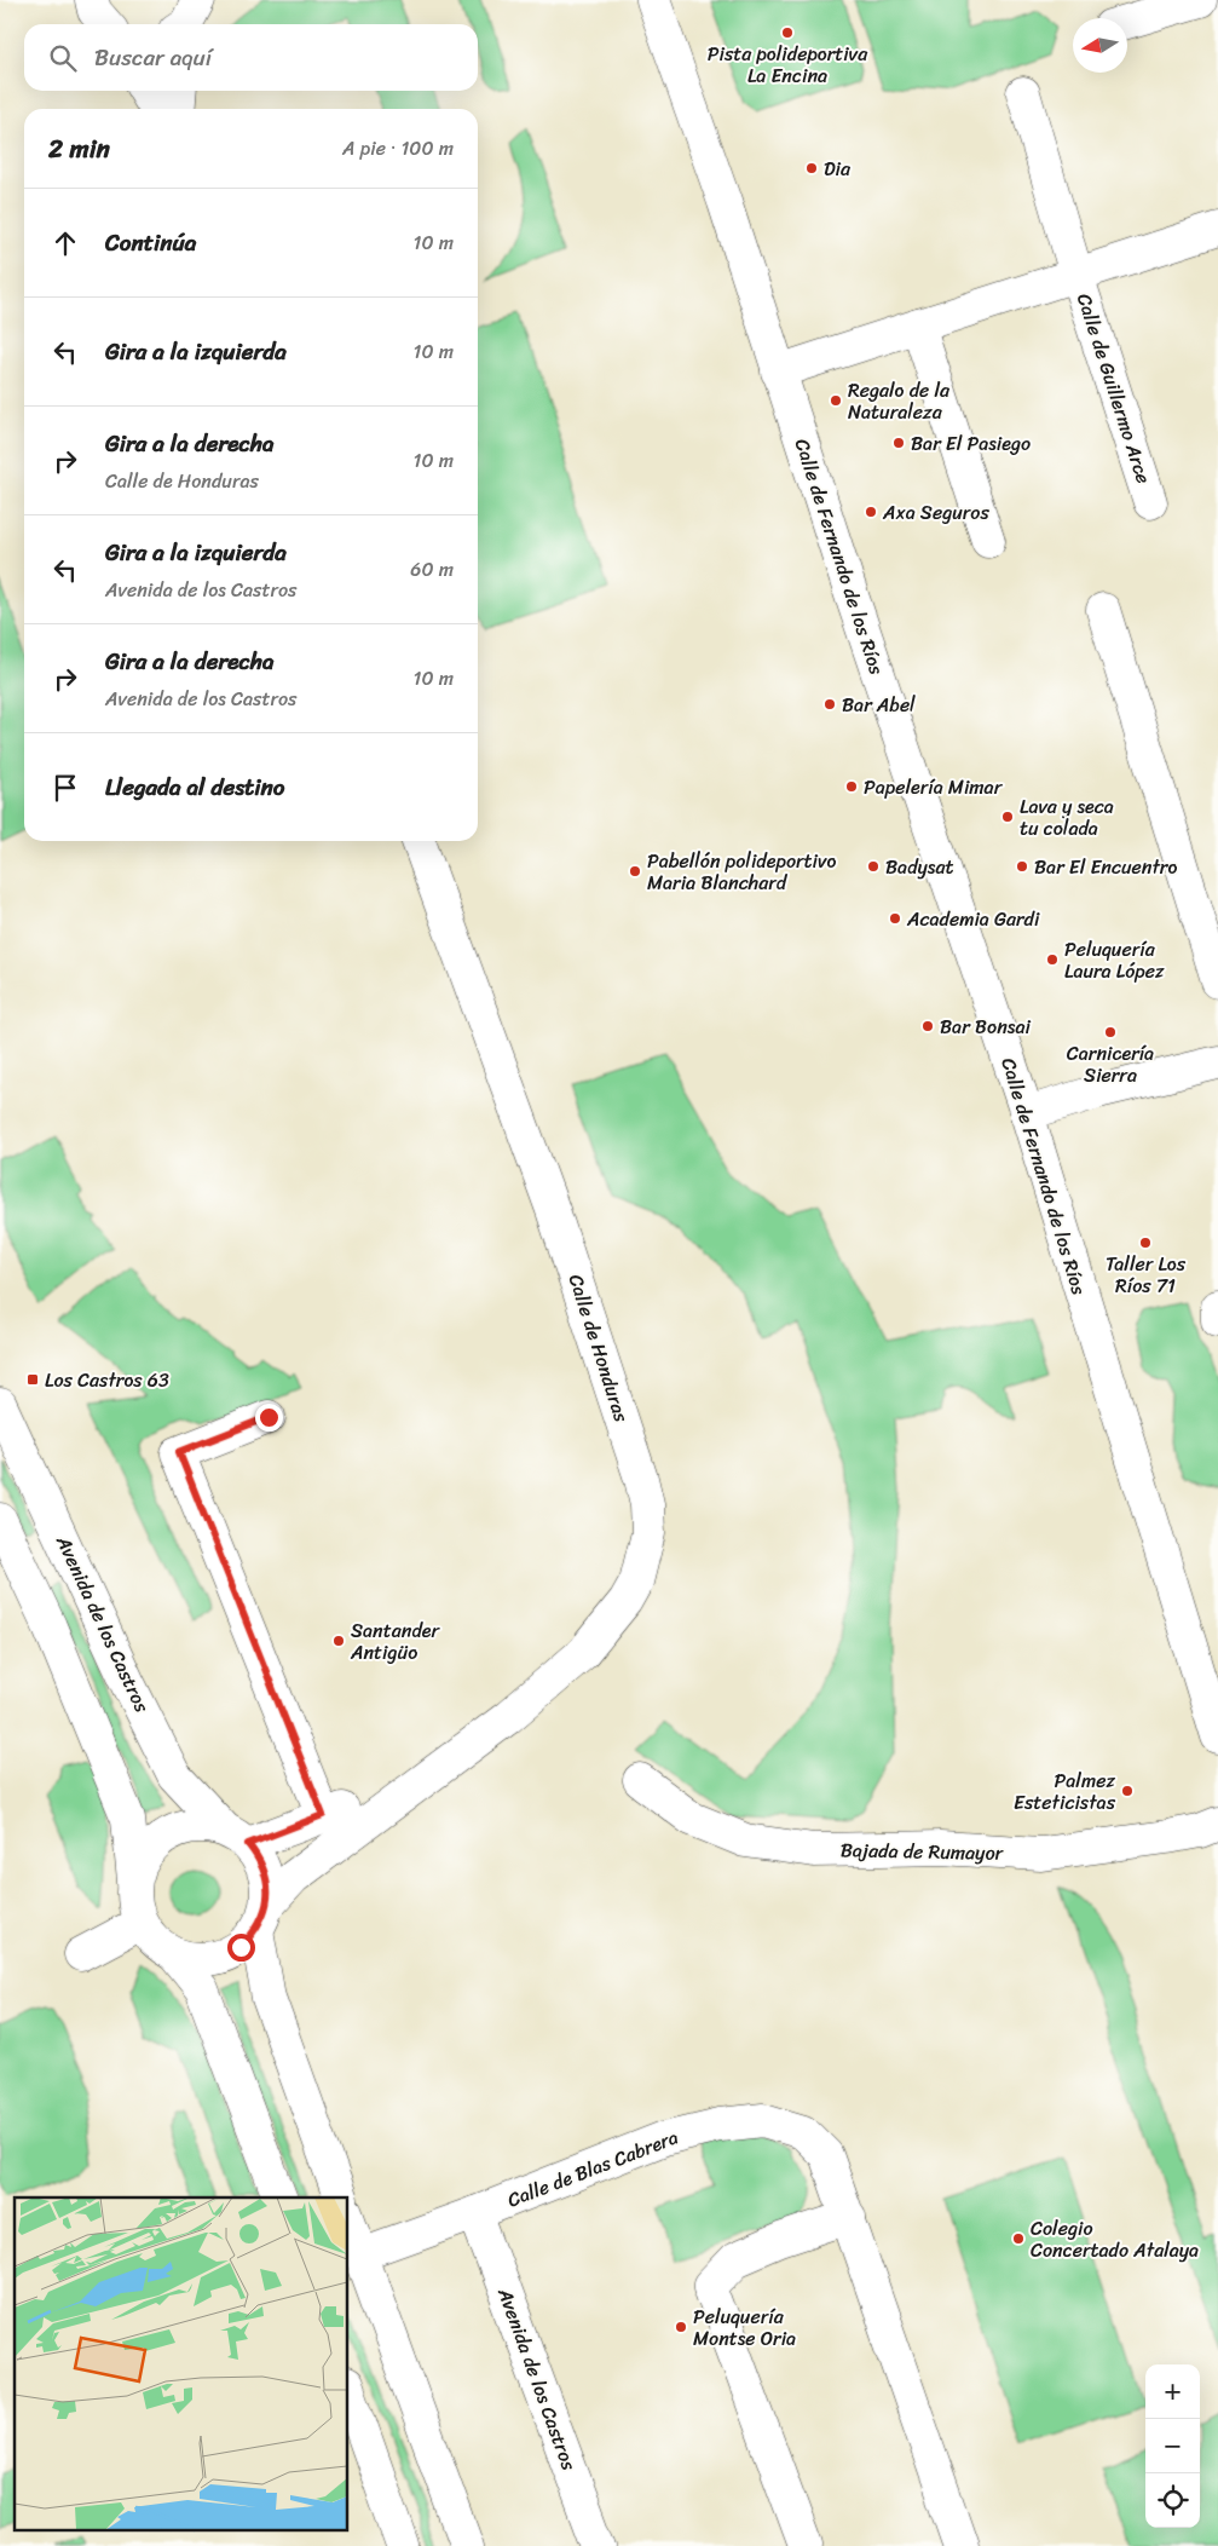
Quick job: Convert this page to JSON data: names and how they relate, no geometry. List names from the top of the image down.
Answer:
{
  "streets": {
    "street": [
      "Calle de Guillermo Arce",
      "Calle de Fernando de los Ríos",
      "Calle de Honduras",
      "Avenida de los Castros",
      "Bajada de Rumayor",
      "Calle de Blas Cabrera"
    ]
  },
  "crossings": [
    ["Calle de Guillermo Arce", "Calle de Fernando de los Ríos"],
    ["Calle de Honduras", "Avenida de los Castros"],
    ["Avenida de los Castros", "Calle de Blas Cabrera"]
  ],
  "places": {
    "other": [
      "Pista polideportiva La Encina",
      "Dia",
      "Regalo de la Naturaleza",
      "Bar El Pasiego",
      "Axa Seguros",
      "Bar Abel",
      "Papelería Mimar",
      "Lava y seca tu colada",
      "Badysat",
      "Bar El Encuentro",
      "Pabellón polideportivo Maria Blanchard",
      "Academia Gardi",
      "Peluquería Laura López",
      "Bar Bonsai",
      "Carnicería Sierra",
      "Taller Los Ríos 71",
      "Santander Antigüo",
      "Palmez Esteticistas",
      "Colegio Concertado Atalaya",
      "Peluquería Montse Oria"
    ],
    "transit": ["Los Castros 63"]
  },
  "north": "left",
  "page": {
    "search": "Buscar aquí",
    "heading": ["2 min", "A pie · 100 m"],
    "list": [
      ["Continúa", "10 m"],
      ["Gira a la izquierda", "10 m"],
      ["Gira a la derecha", "Calle de Honduras", "10 m"],
      ["Gira a la izquierda", "Avenida de los Castros", "60 m"],
      ["Gira a la derecha", "Avenida de los Castros", "10 m"],
      "Llegada al destino"
    ],
    "map_buttons": ["+", "−"]
  }
}
